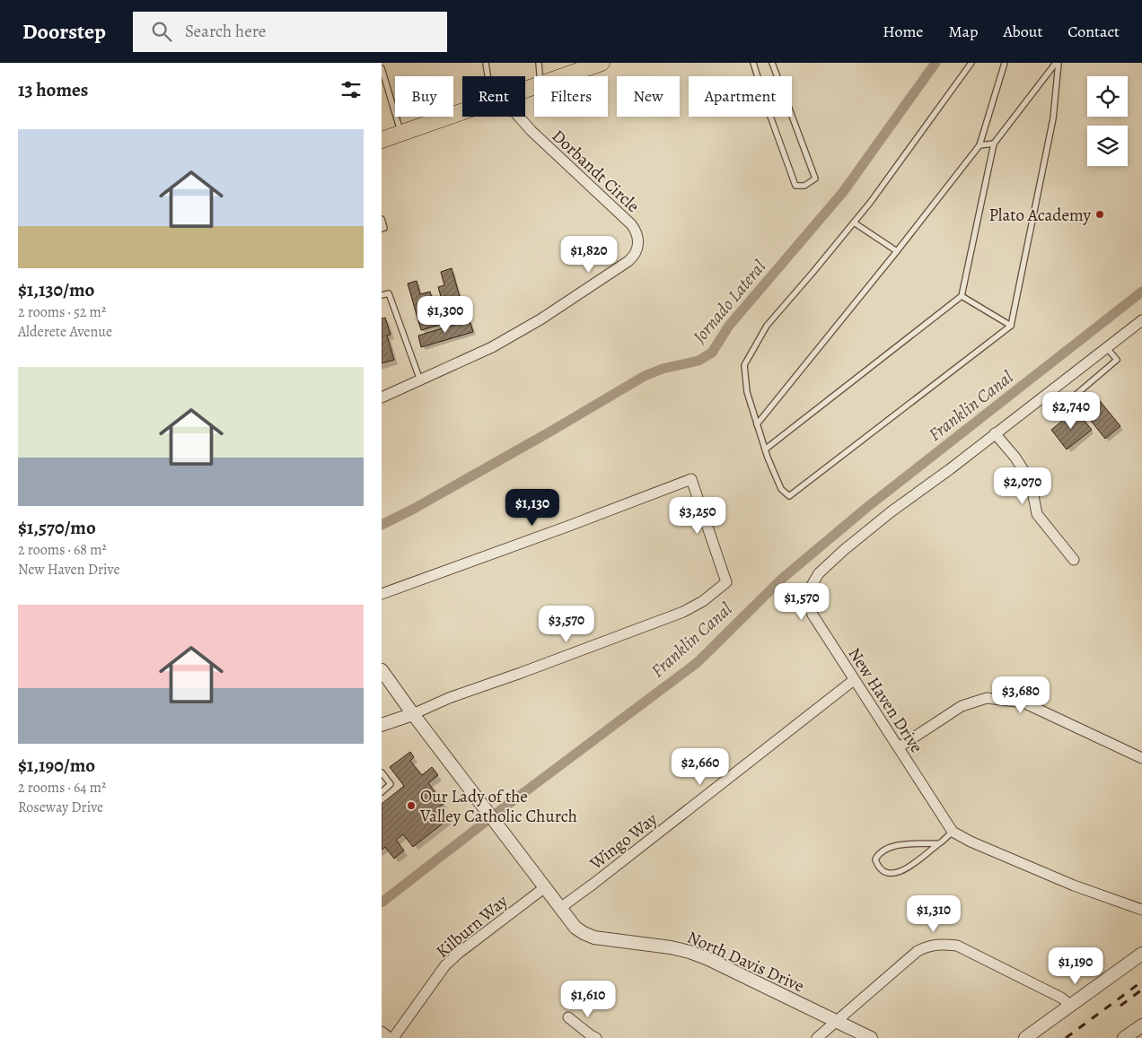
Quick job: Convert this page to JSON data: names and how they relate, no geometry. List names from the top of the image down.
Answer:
{
  "streets": {
    "street": [
      "Dorbandt Circle",
      "New Haven Drive",
      "Wingo Way",
      "Kilburn Way",
      "North Davis Drive"
    ]
  },
  "crossings": [
    ["New Haven Drive", "Wingo Way"],
    ["Wingo Way", "North Davis Drive"],
    ["Kilburn Way", "North Davis Drive"]
  ],
  "water": ["Jornado Lateral", "Franklin Canal"],
  "places": ["Plato Academy", "Our Lady of the Valley Catholic Church"],
  "page": {
    "header": "Doorstep",
    "search": "Search here",
    "nav": [
      "Home",
      "Map",
      "About",
      "Contact"
    ],
    "heading": "13 homes",
    "chip": [
      "Buy",
      "Rent",
      "Filters",
      "New",
      "Apartment"
    ],
    "list": [
      {
        "name": "$1,130/mo",
        "note": "2 rooms · 52 m² · Alderete Avenue"
      },
      {
        "name": "$1,570/mo",
        "note": "2 rooms · 68 m² · New Haven Drive"
      },
      {
        "name": "$1,190/mo",
        "note": "2 rooms · 64 m² · Roseway Drive"
      }
    ],
    "price": [
      "$1,820",
      "$1,300",
      "$2,740",
      "$2,070",
      "$1,130",
      "$3,250",
      "$1,570",
      "$3,570",
      "$3,680",
      "$2,660",
      "$1,310",
      "$1,190",
      "$1,610"
    ]
  }
}
